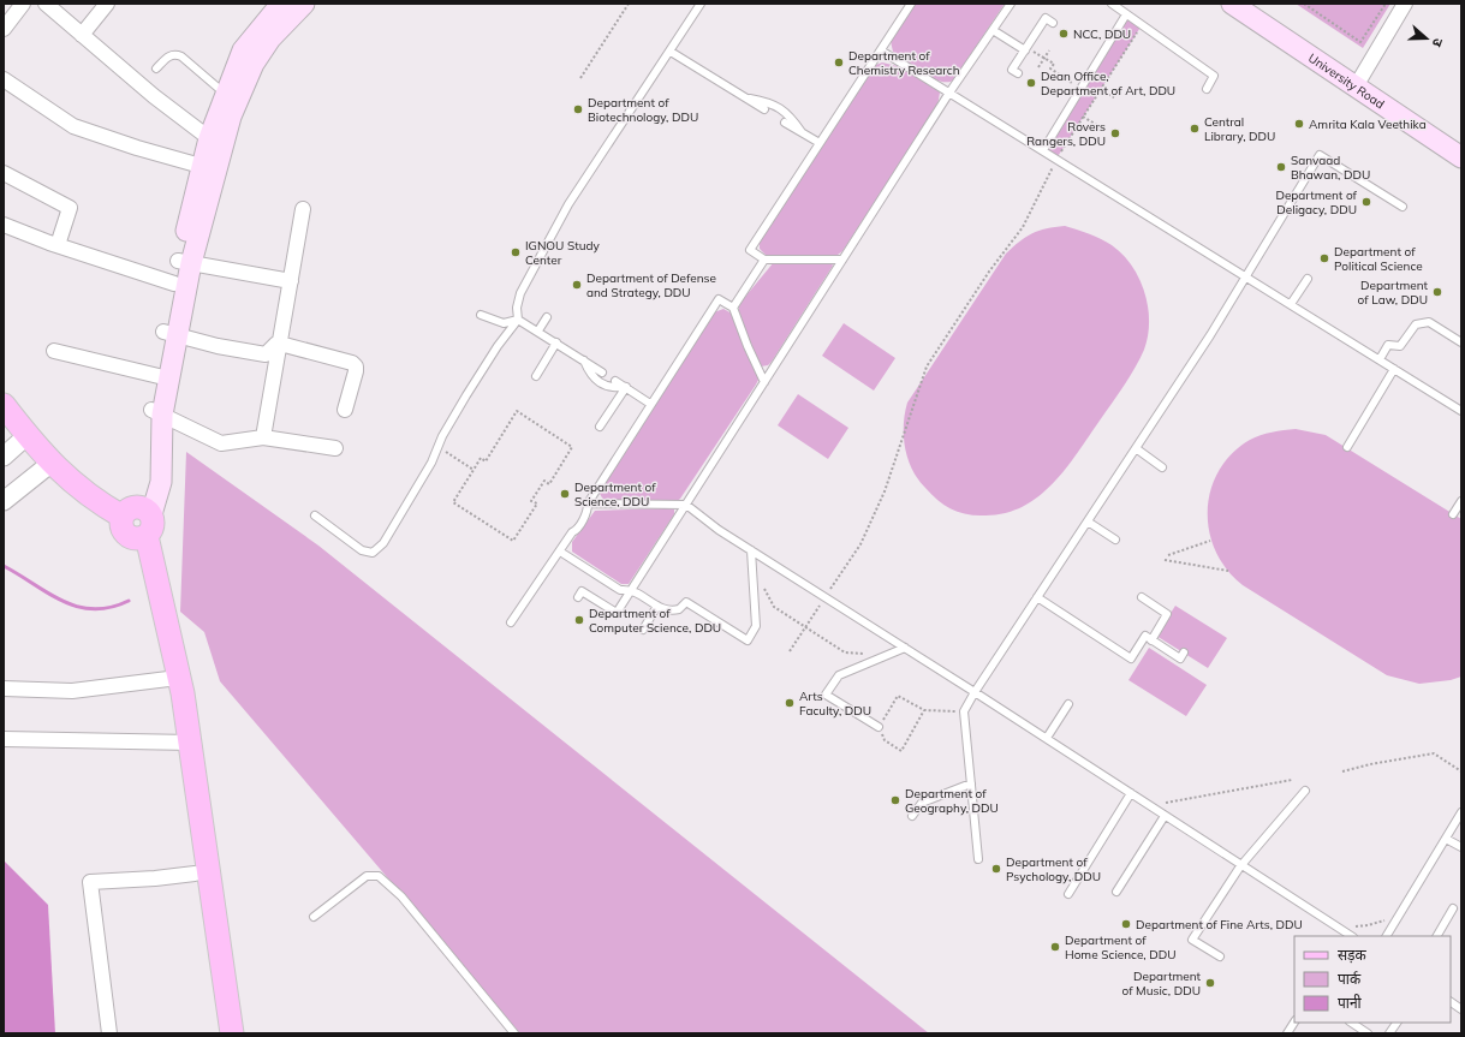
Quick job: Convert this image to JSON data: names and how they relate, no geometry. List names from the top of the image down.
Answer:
{
  "streets": {
    "main road": ["University Road"]
  },
  "places": [
    "NCC, DDU",
    "Department of Chemistry Research",
    "Dean Office, Department of Art, DDU",
    "Department of Biotechnology, DDU",
    "Amrita Kala Veethika",
    "Central Library, DDU",
    "Rovers Rangers, DDU",
    "Sanvaad Bhawan, DDU",
    "Department of Deligacy, DDU",
    "IGNOU Study Center",
    "Department of Political Science",
    "Department of Defense and Strategy, DDU",
    "Department of Law, DDU",
    "Department of Science, DDU",
    "Department of Computer Science, DDU",
    "Arts Faculty, DDU",
    "Department of Geography, DDU",
    "Department of Psychology, DDU",
    "Department of Fine Arts, DDU",
    "Department of Home Science, DDU",
    "Department of Music, DDU"
  ],
  "legend": ["सड़क", "पार्क", "पानी"],
  "north": "right"
}
